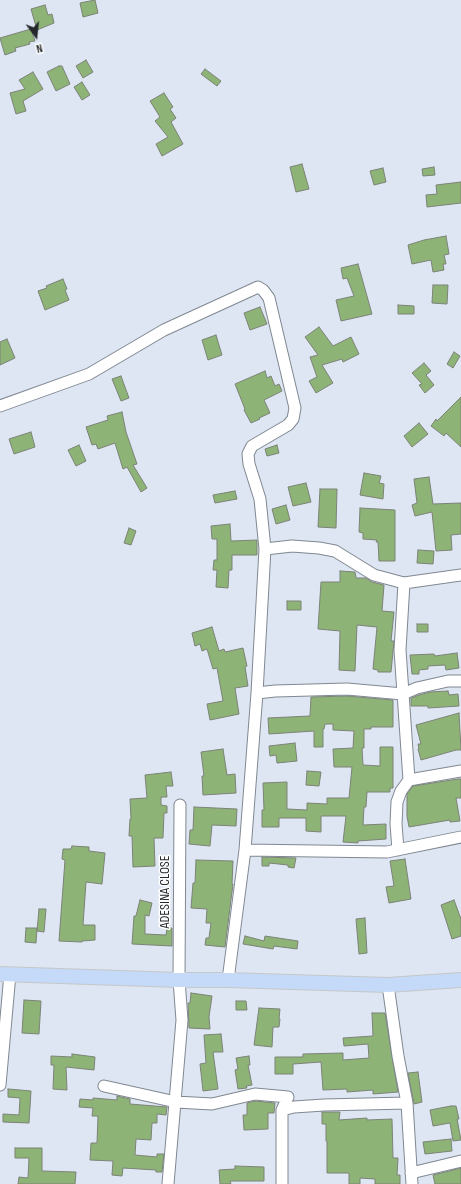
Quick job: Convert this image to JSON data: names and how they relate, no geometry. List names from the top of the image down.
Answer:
{
  "streets": {
    "street": ["ADESINA CLOSE"]
  },
  "north": "bottom"
}
